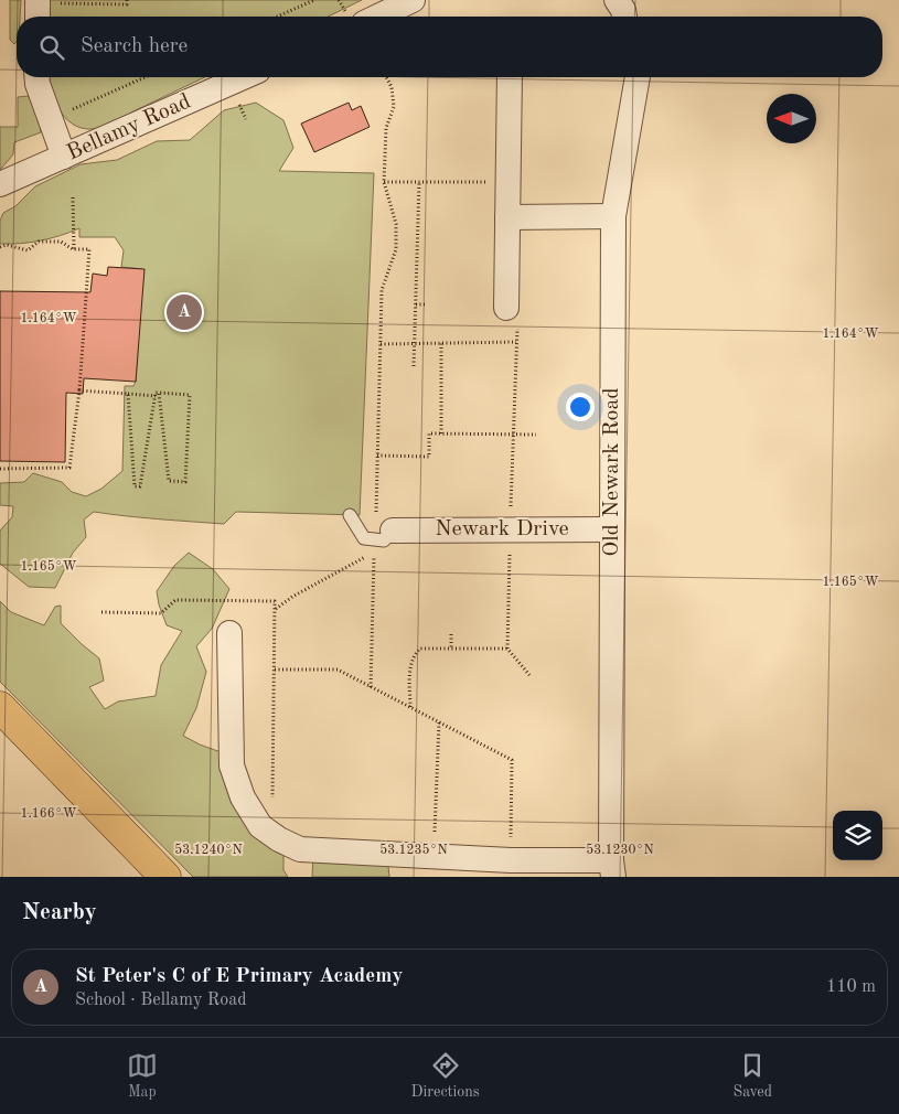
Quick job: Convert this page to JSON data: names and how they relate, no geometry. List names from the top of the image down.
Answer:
{
  "streets": {
    "street": ["Bellamy Road", "Old Newark Road", "Newark Drive"]
  },
  "crossings": [
    ["Old Newark Road", "Newark Drive"]
  ],
  "north": "left",
  "page": {
    "search": "Search here",
    "pins": "A",
    "heading": "Nearby",
    "list": [
      {
        "mark": "A",
        "name": "St Peter's C of E Primary Academy",
        "note": "School · Bellamy Road",
        "value": "110 m"
      }
    ],
    "nav": ["Map", "Directions", "Saved"]
  },
  "coordinates": [
    "1.164°W",
    "1.165°W",
    "1.166°W",
    "53.1240°N",
    "53.1235°N",
    "53.1230°N"
  ]
}
